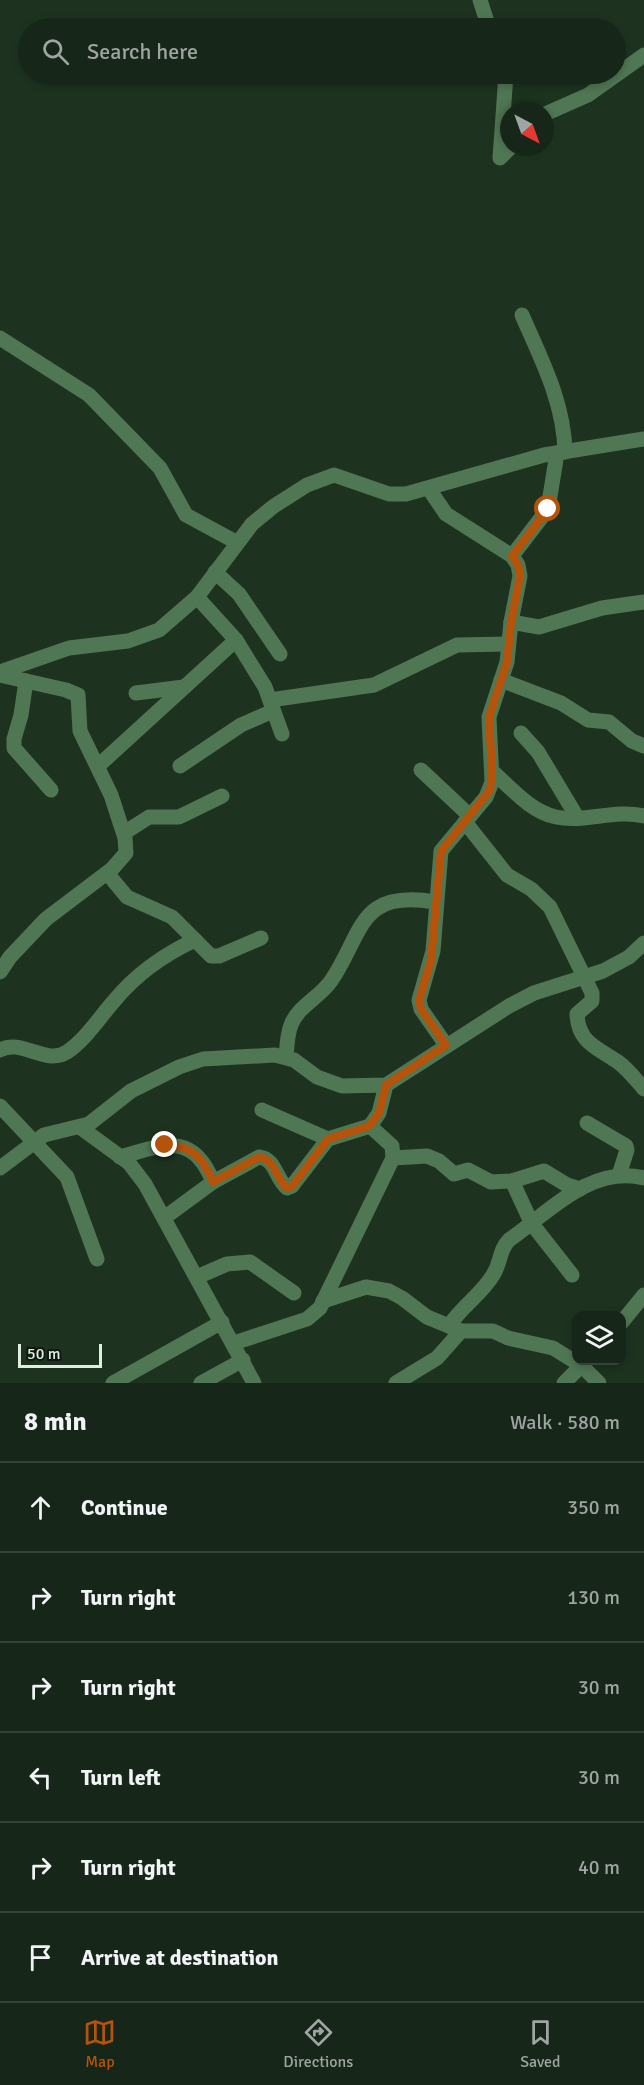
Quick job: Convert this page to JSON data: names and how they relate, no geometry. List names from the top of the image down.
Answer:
{
  "scale_bar": "50 m",
  "north": "bottom right",
  "page": {
    "search": "Search here",
    "scale": "50 m",
    "heading": ["8 min", "Walk · 580 m"],
    "list": [
      ["Continue", "350 m"],
      ["Turn right", "130 m"],
      ["Turn right", "30 m"],
      ["Turn left", "30 m"],
      ["Turn right", "40 m"],
      "Arrive at destination"
    ],
    "nav": ["Map", "Directions", "Saved"]
  }
}
